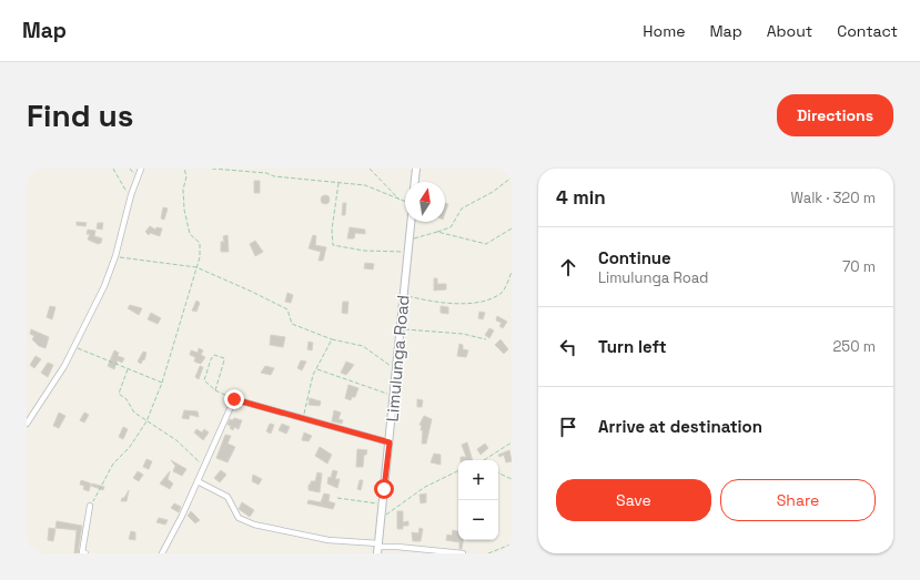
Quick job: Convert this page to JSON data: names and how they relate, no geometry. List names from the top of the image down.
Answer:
{
  "streets": {
    "main road": ["Limulunga Road"]
  },
  "north": "top",
  "page": {
    "header": "Map",
    "nav": [
      "Home",
      "Map",
      "About",
      "Contact"
    ],
    "buttons": [
      "Directions",
      ["Save", "Share"]
    ],
    "title": "Find us",
    "heading": ["4 min", "Walk · 320 m"],
    "list": [
      ["Continue", "Limulunga Road", "70 m"],
      ["Turn left", "250 m"],
      "Arrive at destination"
    ],
    "map_buttons": ["+", "−"]
  }
}
